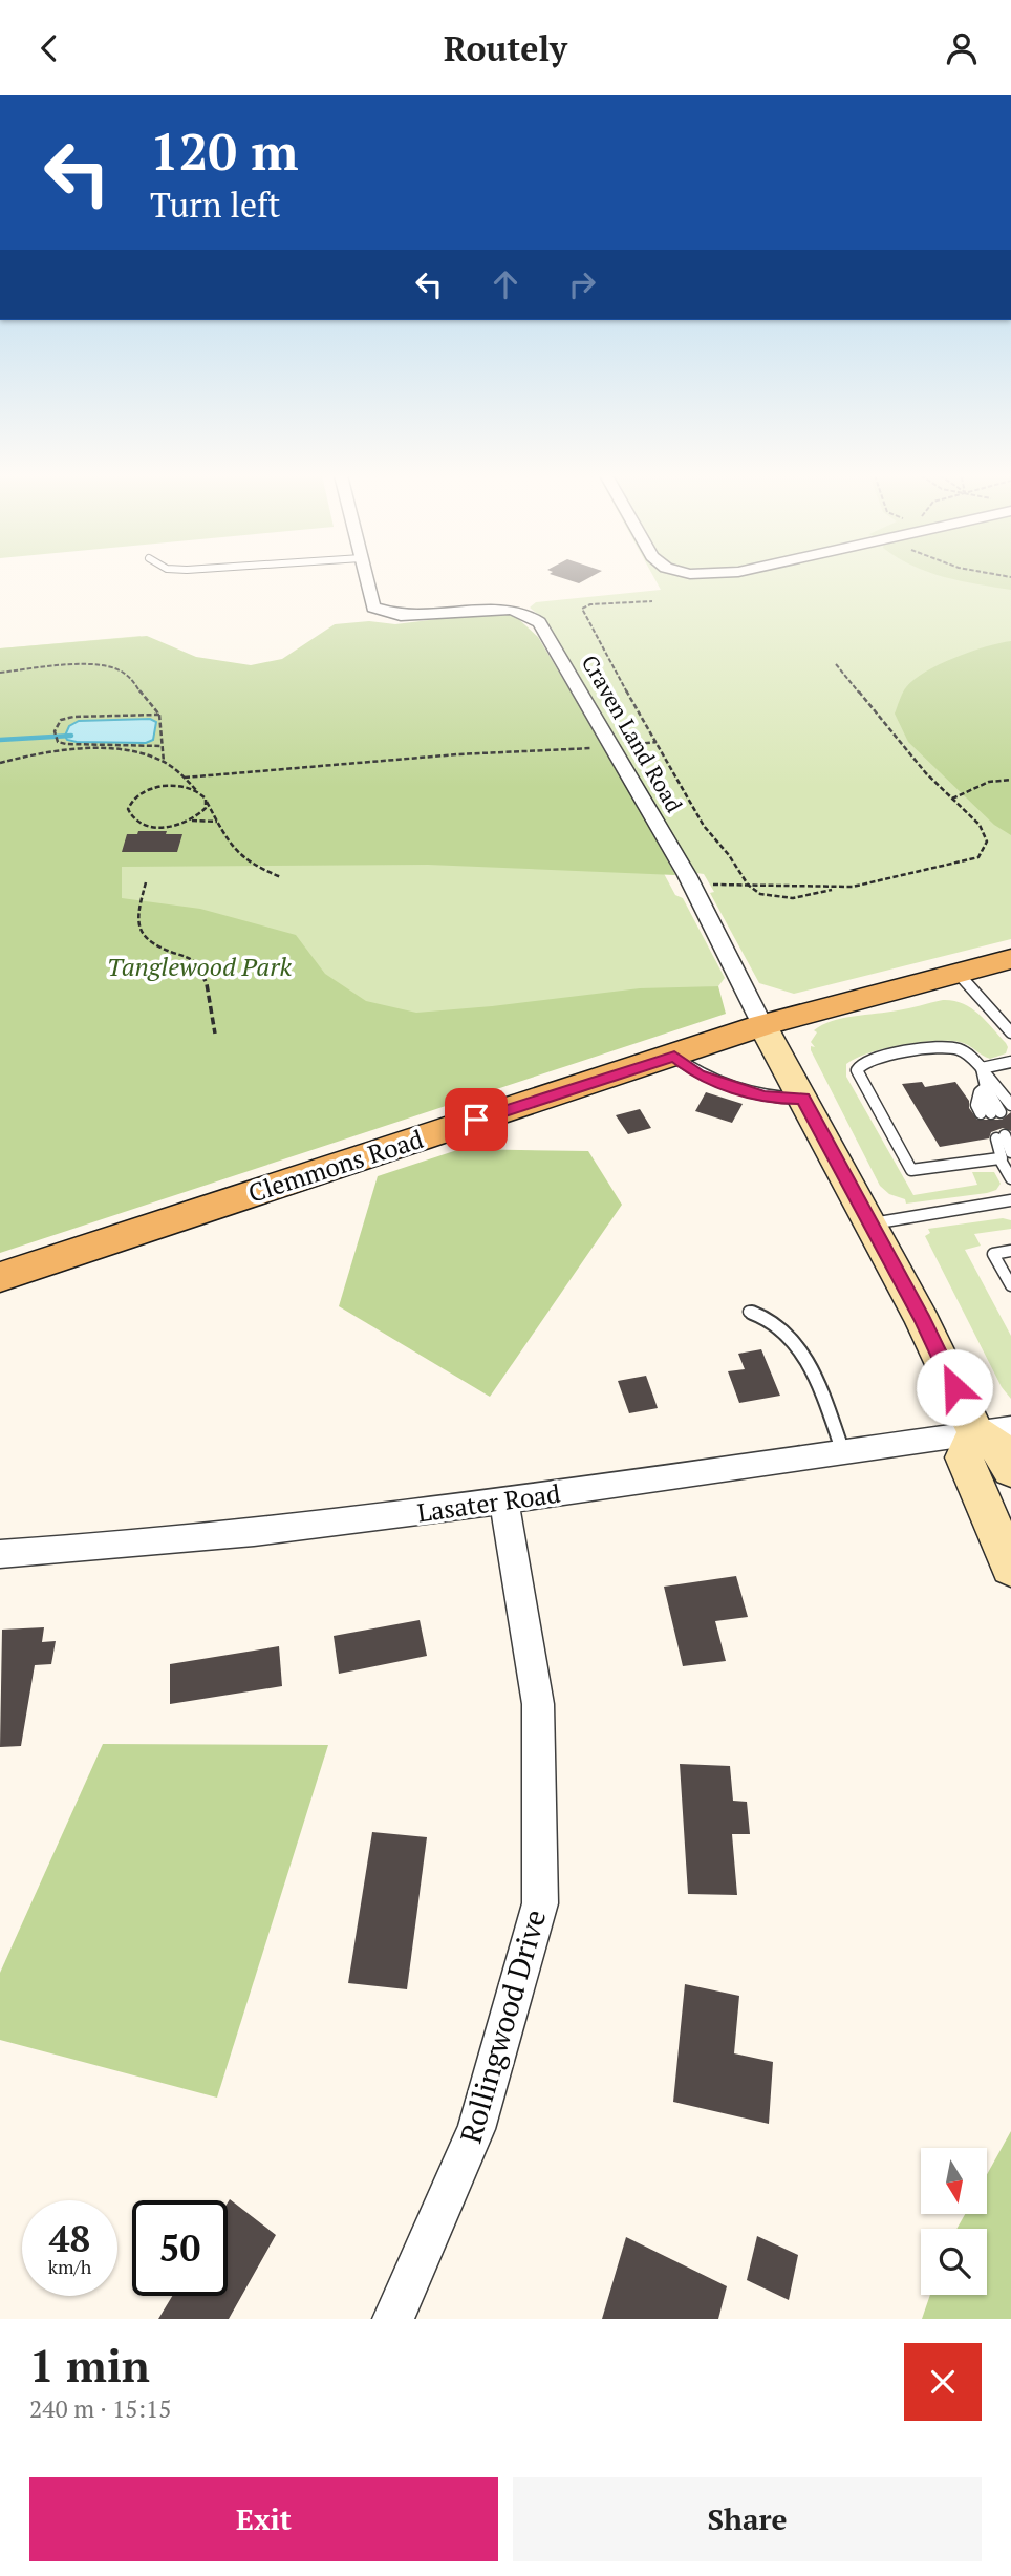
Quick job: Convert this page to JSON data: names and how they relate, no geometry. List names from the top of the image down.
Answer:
{
  "streets": {
    "main road": ["Clemmons Road"],
    "street": ["Craven Land Road", "Lasater Road", "Rollingwood Drive"]
  },
  "crossings": [
    ["Craven Land Road", "Clemmons Road"],
    ["Lasater Road", "Rollingwood Drive"]
  ],
  "parks": ["Tanglewood Park"],
  "north": "bottom",
  "page": {
    "header": "Routely",
    "turn": ["120 m", "Turn left"],
    "speed": "48 km/h",
    "limit": "50",
    "heading": ["1 min", "240 m · 15:15"],
    "buttons": ["Exit", "Share"]
  }
}
